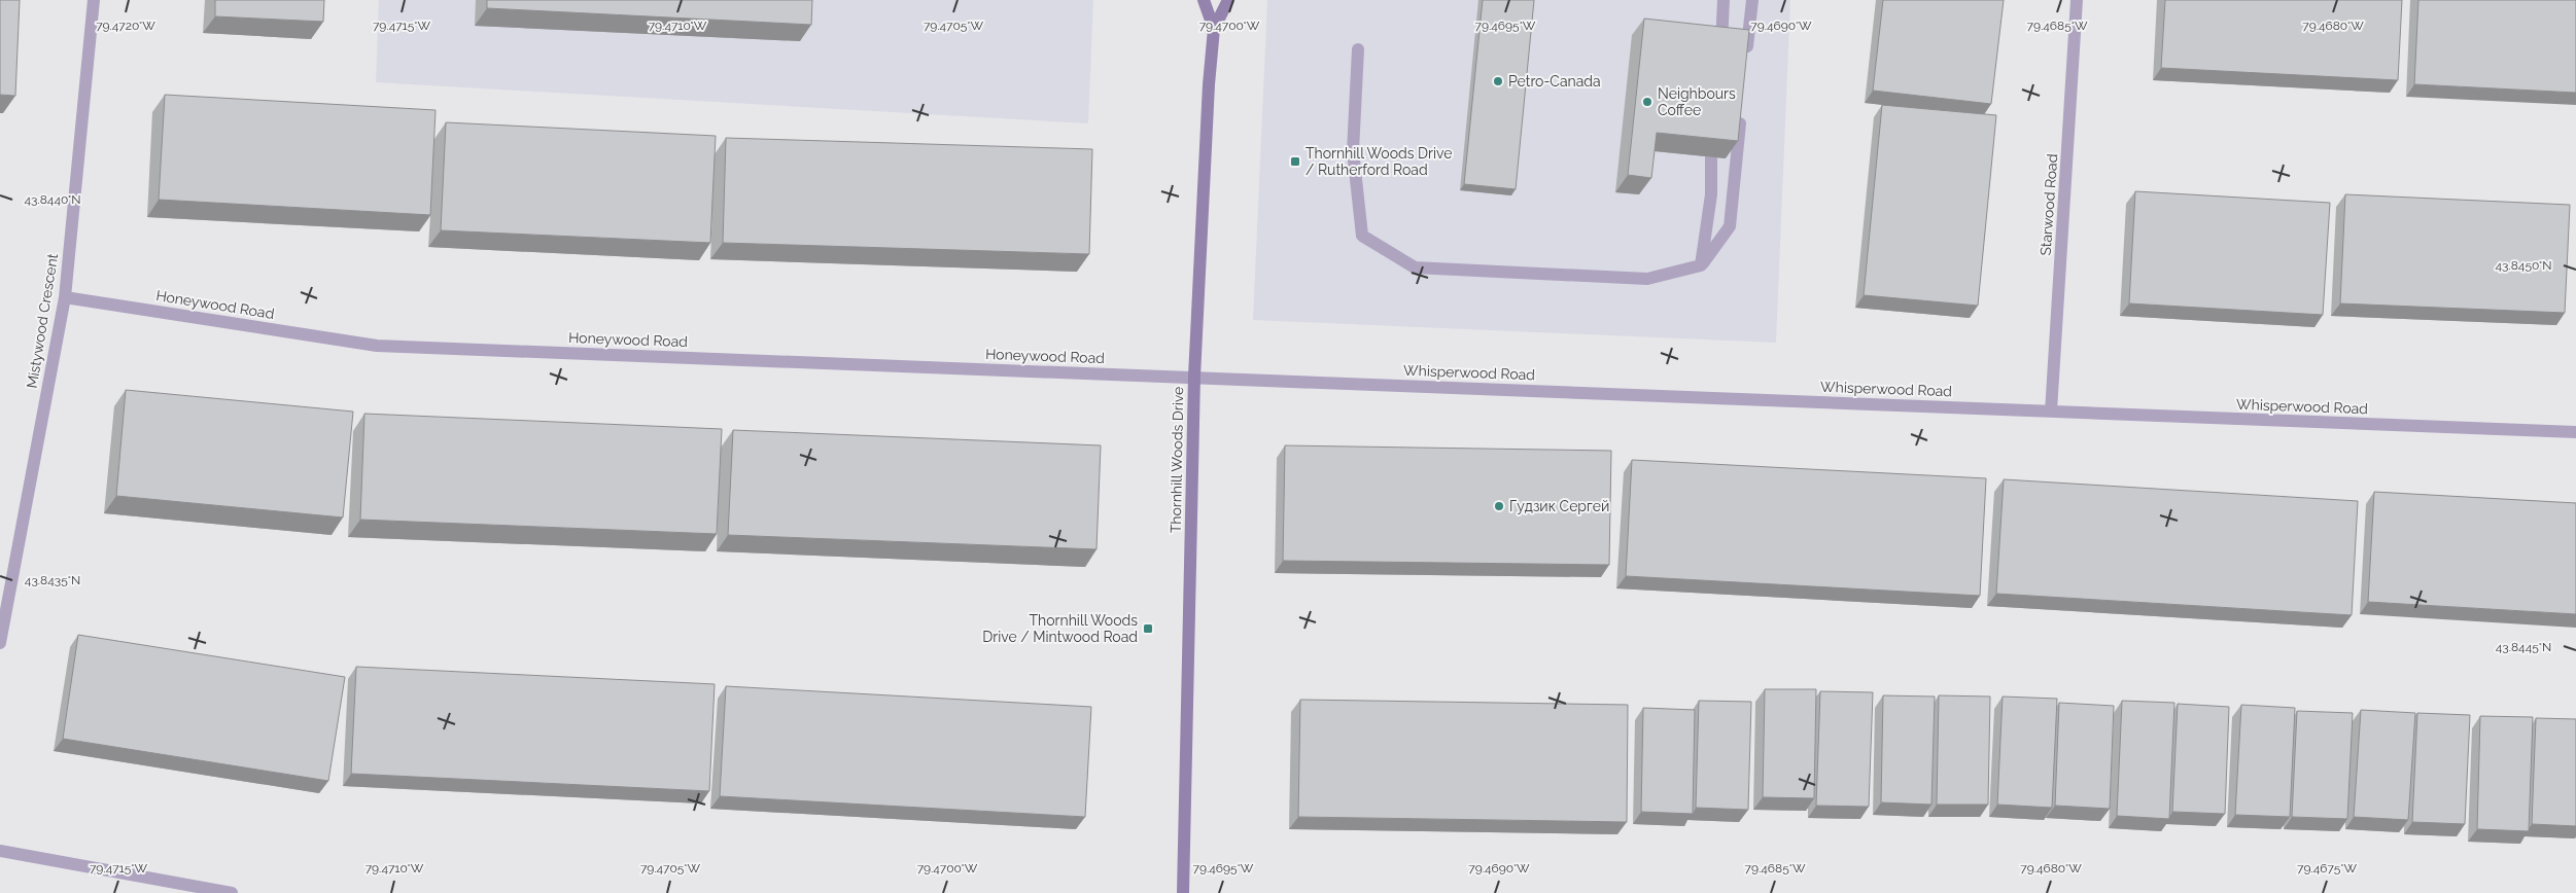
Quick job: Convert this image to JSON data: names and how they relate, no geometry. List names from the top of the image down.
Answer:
{
  "streets": {
    "street": [
      "Starwood Road",
      "Honeywood Road",
      "Mistywood Crescent",
      "Whisperwood Road",
      "Thornhill Woods Drive"
    ]
  },
  "crossings": [
    ["Starwood Road", "Whisperwood Road"],
    ["Honeywood Road", "Mistywood Crescent"],
    ["Honeywood Road", "Whisperwood Road"],
    ["Honeywood Road", "Thornhill Woods Drive"],
    ["Whisperwood Road", "Thornhill Woods Drive"]
  ],
  "places": {
    "other": ["Petro-Canada", "Neighbours Coffee", "Гудзик Сергей"],
    "transit": ["Thornhill Woods Drive / Rutherford Road", "Thornhill Woods Drive / Mintwood Road"]
  },
  "coordinates": [
    "79.4720°W",
    "79.4715°W",
    "79.4710°W",
    "79.4705°W",
    "79.4700°W",
    "79.4695°W",
    "79.4690°W",
    "79.4685°W",
    "79.4680°W",
    "43.8440°N",
    "43.8450°N",
    "43.8435°N",
    "43.8445°N",
    "79.4675°W"
  ]
}
